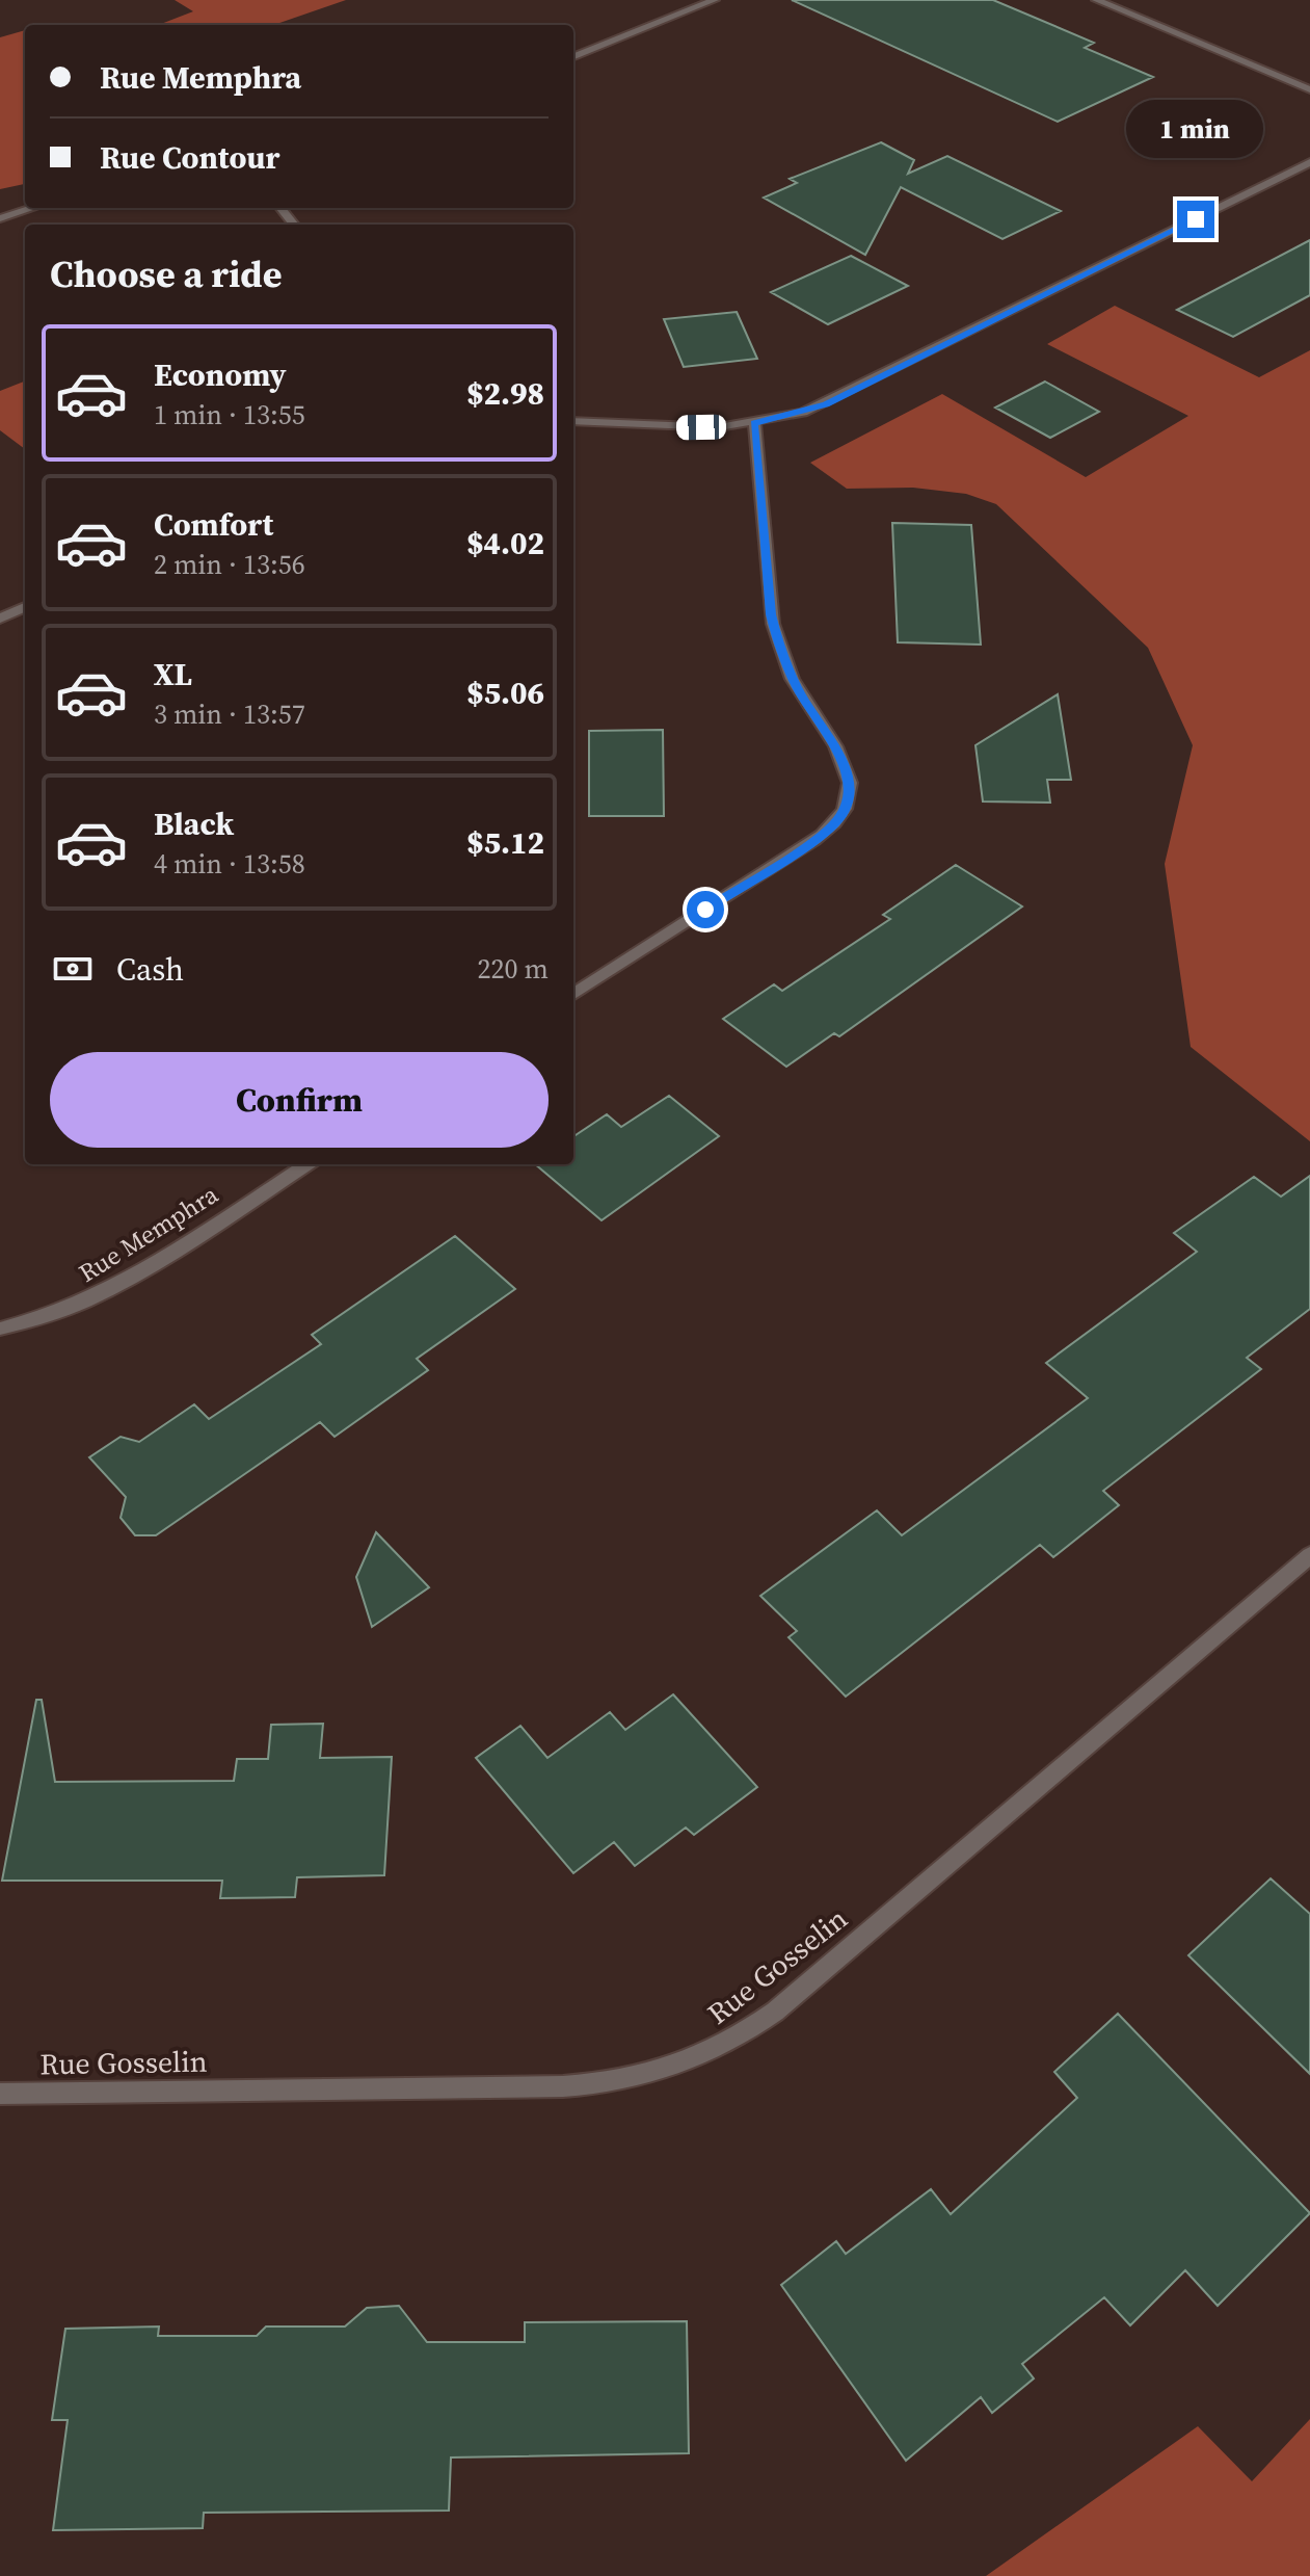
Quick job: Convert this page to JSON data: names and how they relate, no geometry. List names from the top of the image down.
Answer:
{
  "streets": {
    "street": ["Rue Memphra", "Rue Gosselin"]
  },
  "page": {
    "banner": ["Rue Memphra", "Rue Contour"],
    "bubble": "1 min",
    "heading": "Choose a ride",
    "list": [
      {
        "name": "Economy",
        "note": "1 min · 13:55",
        "value": "$2.98"
      },
      {
        "name": "Comfort",
        "note": "2 min · 13:56",
        "value": "$4.02"
      },
      {
        "name": "XL",
        "note": "3 min · 13:57",
        "value": "$5.06"
      },
      {
        "name": "Black",
        "note": "4 min · 13:58",
        "value": "$5.12"
      }
    ],
    "pay": ["Cash", "220 m"],
    "buttons": "Confirm"
  }
}
